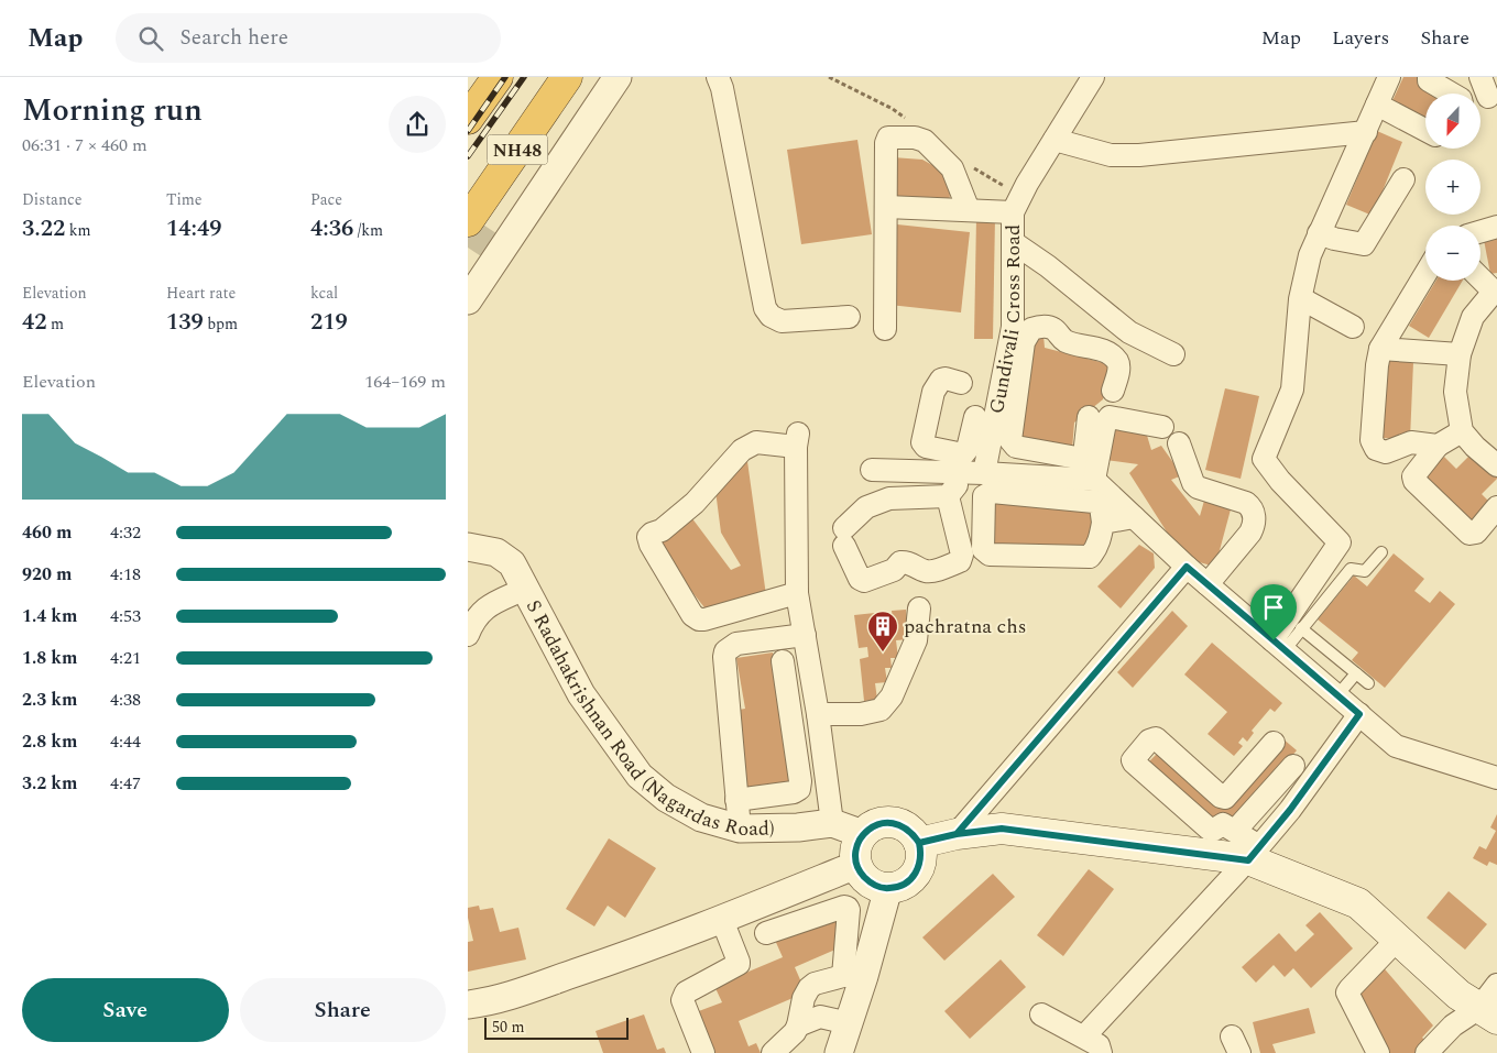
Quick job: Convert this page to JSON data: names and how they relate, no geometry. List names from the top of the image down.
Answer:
{
  "streets": {
    "highway": ["NH48"],
    "street": ["Gundivali Cross Road", "S Radahakrishnan Road (Nagardas Road)"]
  },
  "places": {
    "building": ["pachratna chs"]
  },
  "scale_bar": "50 m",
  "north": "bottom",
  "page": {
    "header": "Map",
    "search": "Search here",
    "nav": ["Map", "Layers", "Share"],
    "heading": ["Morning run", "06:31 · 7 × 460 m"],
    "map_buttons": ["+", "−"],
    "stats": [
      ["Distance", "3.22 km"],
      ["Time", "14:49"],
      ["Pace", "4:36 /km"],
      ["Elevation", "42 m"],
      ["Heart rate", "139 bpm"],
      ["kcal", "219"]
    ],
    "chart": ["Elevation", "164–169 m"],
    "list": [
      {
        "name": "460 m",
        "note": "4:32"
      },
      {
        "name": "920 m",
        "note": "4:18"
      },
      {
        "name": "1.4 km",
        "note": "4:53"
      },
      {
        "name": "1.8 km",
        "note": "4:21"
      },
      {
        "name": "2.3 km",
        "note": "4:38"
      },
      {
        "name": "2.8 km",
        "note": "4:44"
      },
      {
        "name": "3.2 km",
        "note": "4:47"
      }
    ],
    "buttons": ["Save", "Share"],
    "scale": "50 m"
  }
}
